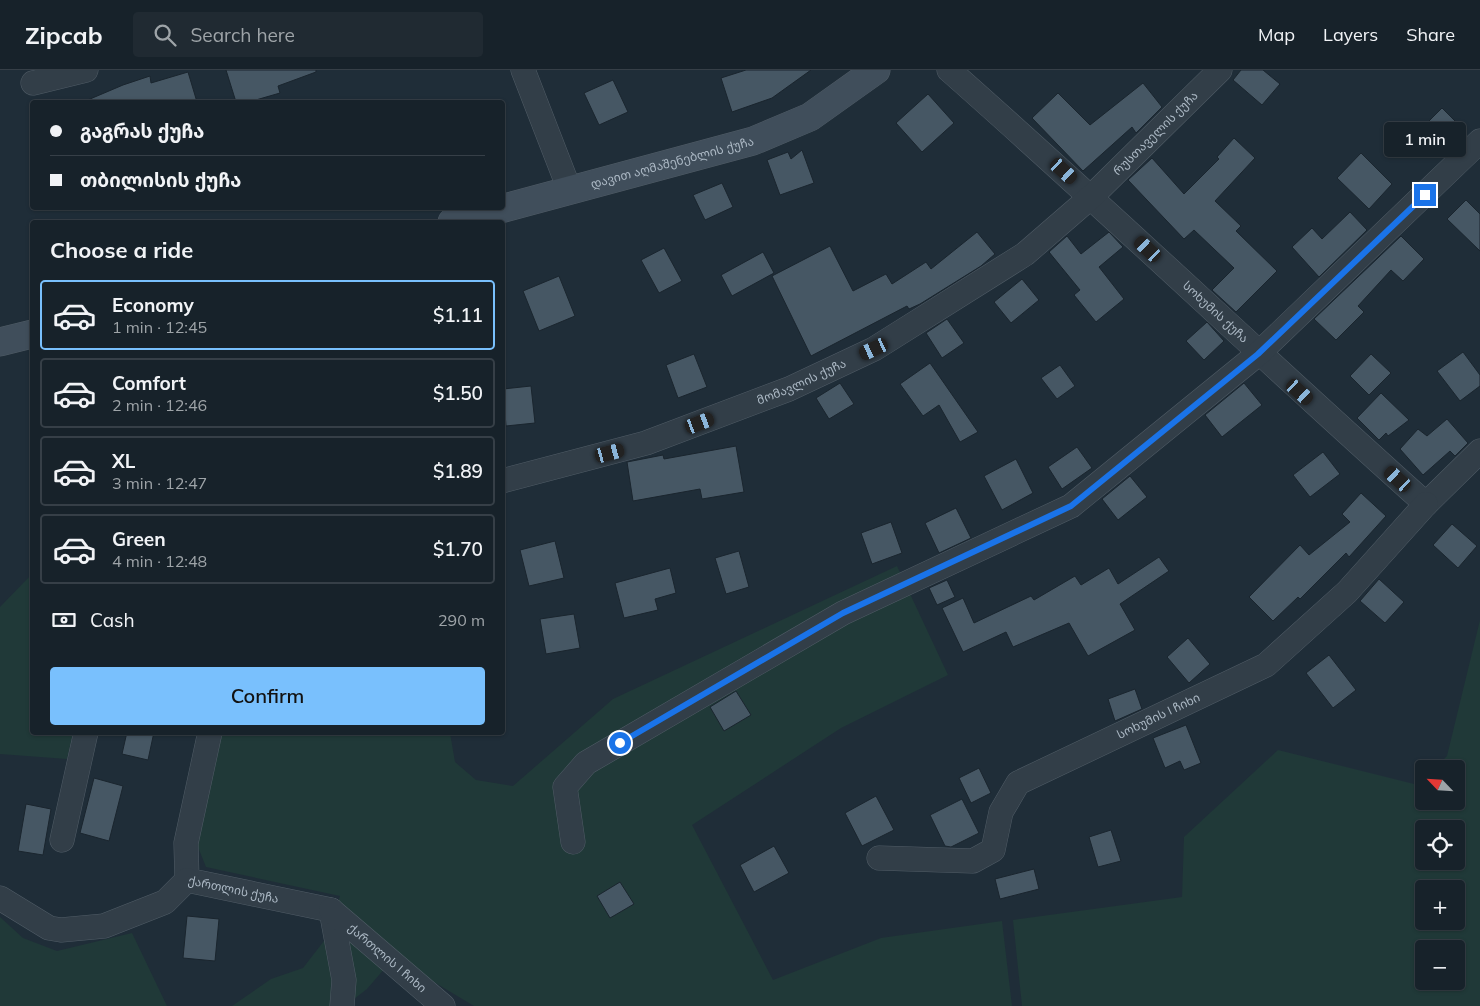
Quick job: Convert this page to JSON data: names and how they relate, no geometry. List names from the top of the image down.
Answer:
{
  "streets": {
    "street": [
      "რუსთაველის ქუჩა",
      "დავით აღმაშენებლის ქუჩა",
      "სოხუმის ქუჩა",
      "მომავლის ქუჩა",
      "სოხუმის I ჩიხი",
      "ქართლის ქუჩა",
      "ქართლის I ჩიხი"
    ]
  },
  "crossings": [
    ["რუსთაველის ქუჩა", "სოხუმის ქუჩა"],
    ["რუსთაველის ქუჩა", "მომავლის ქუჩა"],
    ["სოხუმის ქუჩა", "მომავლის ქუჩა"],
    ["სოხუმის ქუჩა", "სოხუმის I ჩიხი"],
    ["ქართლის ქუჩა", "ქართლის I ჩიხი"]
  ],
  "north": "top left",
  "page": {
    "header": "Zipcab",
    "search": "Search here",
    "nav": ["Map", "Layers", "Share"],
    "banner": ["გაგრას ქუჩა", "თბილისის ქუჩა"],
    "bubble": "1 min",
    "heading": "Choose a ride",
    "list": [
      {
        "name": "Economy",
        "note": "1 min · 12:45",
        "value": "$1.11"
      },
      {
        "name": "Comfort",
        "note": "2 min · 12:46",
        "value": "$1.50"
      },
      {
        "name": "XL",
        "note": "3 min · 12:47",
        "value": "$1.89"
      },
      {
        "name": "Green",
        "note": "4 min · 12:48",
        "value": "$1.70"
      }
    ],
    "pay": ["Cash", "290 m"],
    "buttons": "Confirm",
    "map_buttons": ["+", "−"]
  }
}
